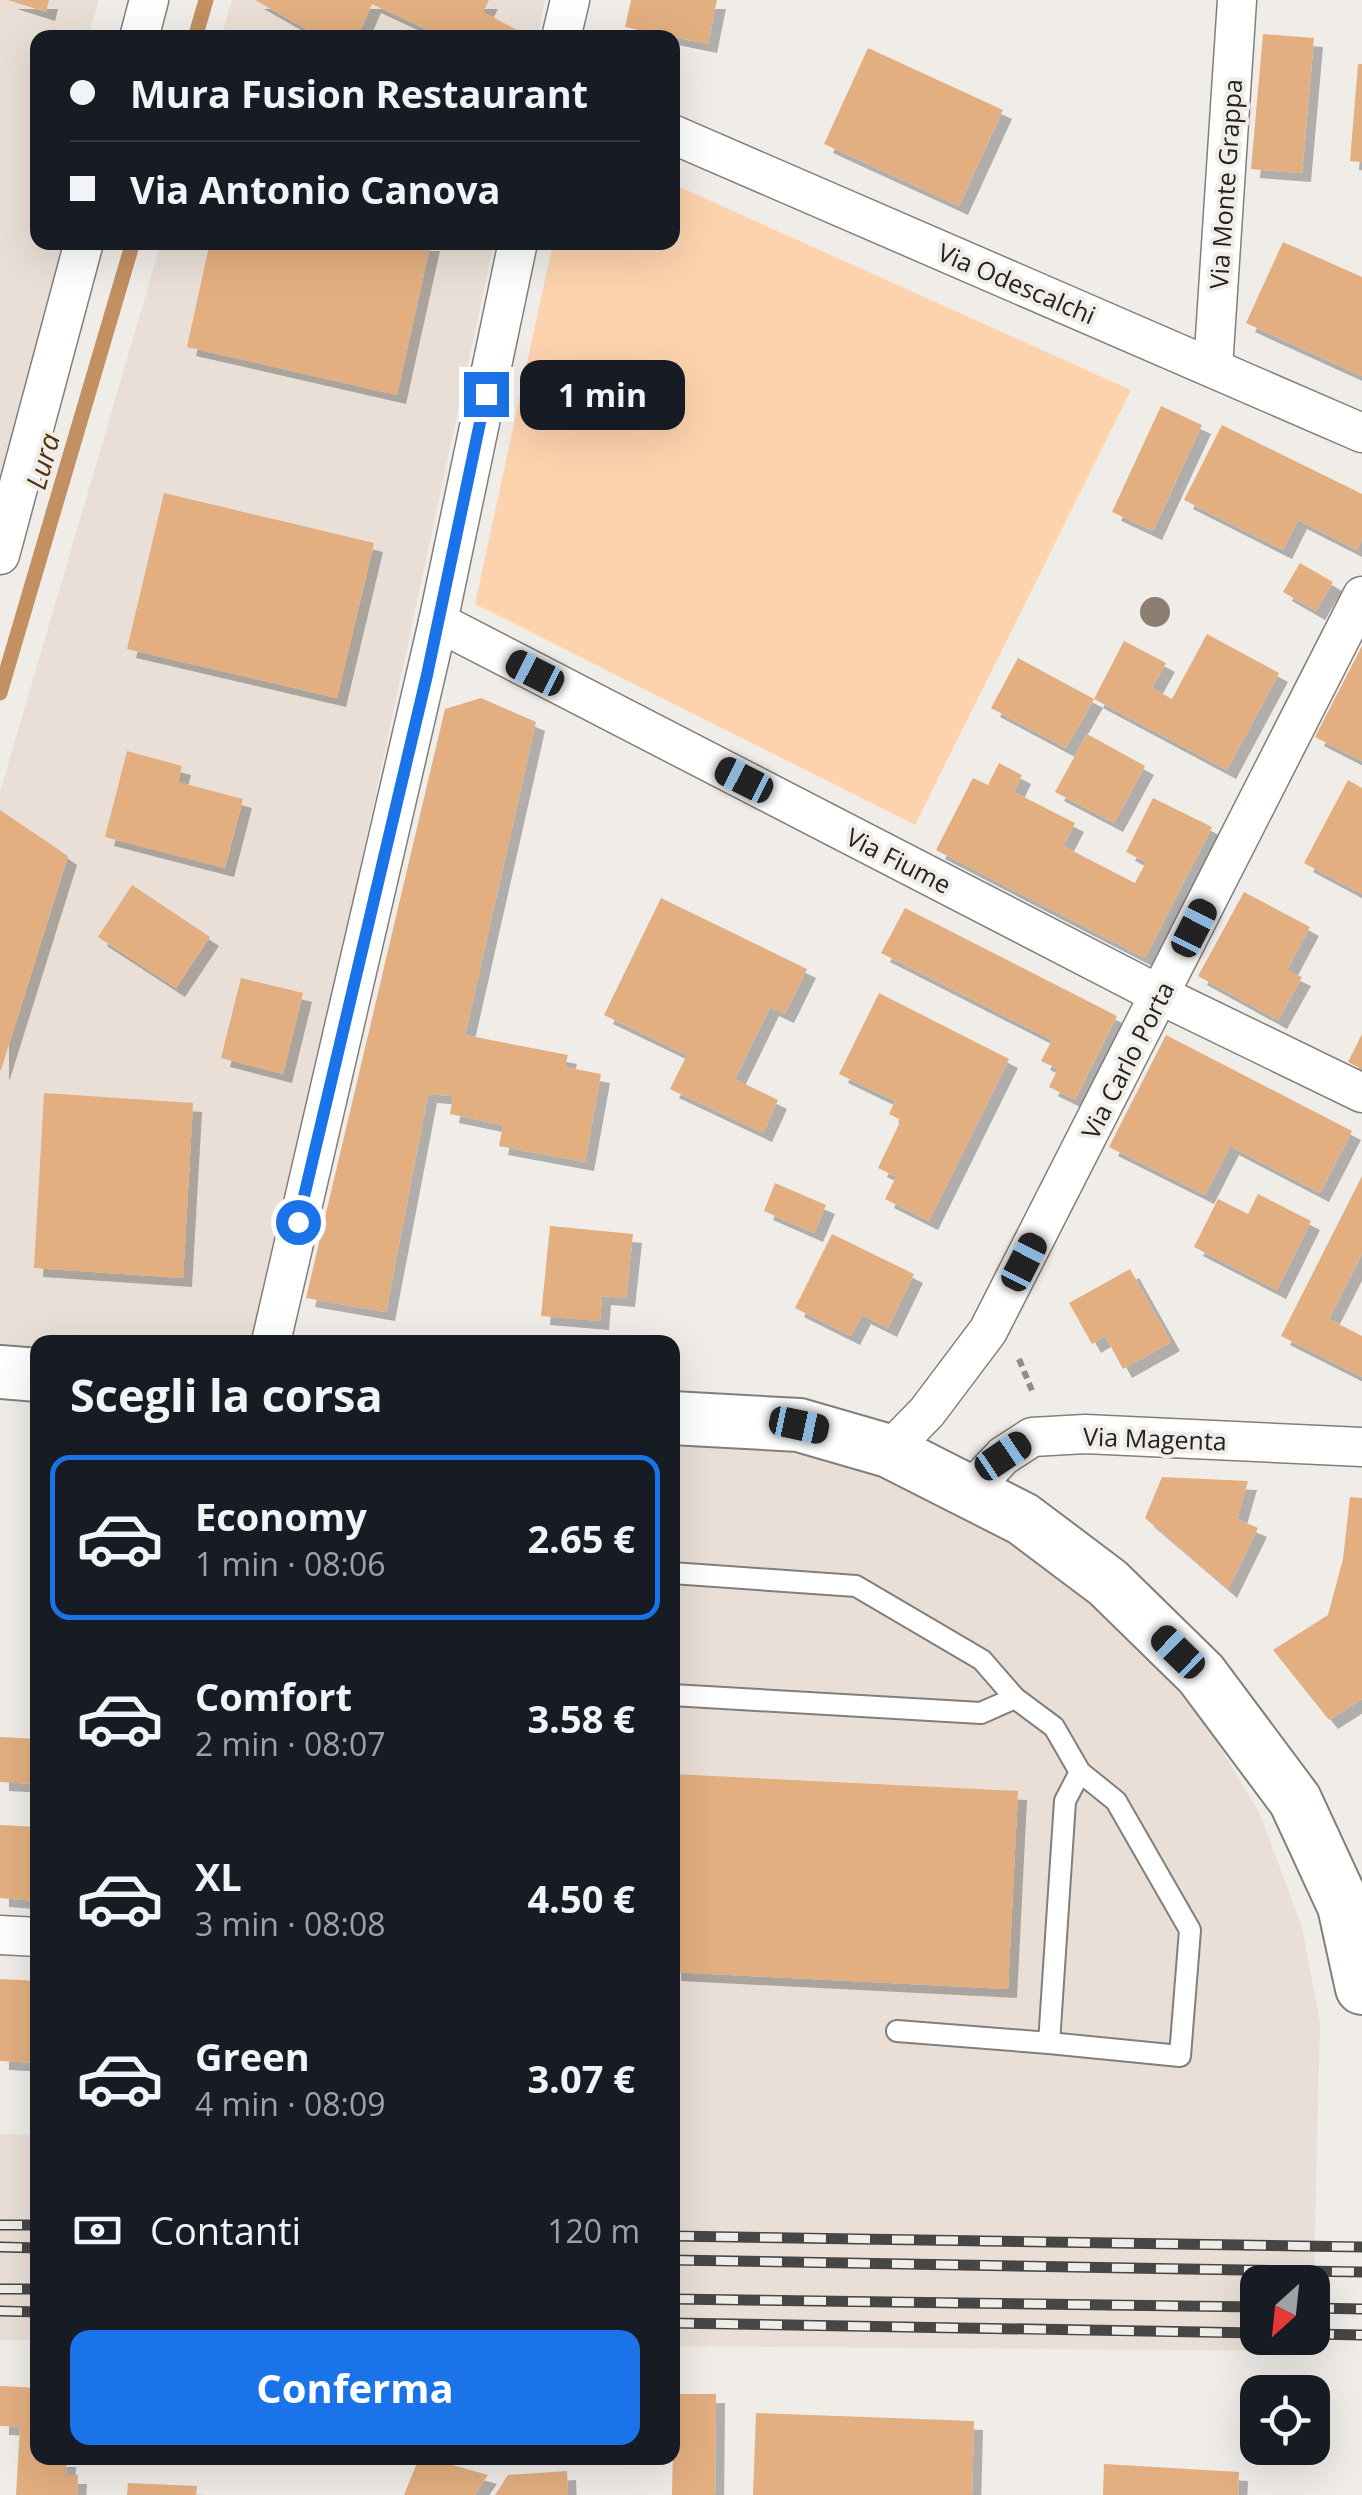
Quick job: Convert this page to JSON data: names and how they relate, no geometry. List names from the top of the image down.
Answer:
{
  "streets": {
    "street": [
      "Via Monte Grappa",
      "Via Odescalchi",
      "Via Fiume",
      "Via Carlo Porta",
      "Via Magenta"
    ]
  },
  "crossings": [
    ["Via Monte Grappa", "Via Odescalchi"],
    ["Via Fiume", "Via Carlo Porta"]
  ],
  "water": ["Lura"],
  "north": "bottom left",
  "page": {
    "banner": ["Mura Fusion Restaurant", "Via Antonio Canova"],
    "bubble": "1 min",
    "heading": "Scegli la corsa",
    "list": [
      {
        "name": "Economy",
        "note": "1 min · 08:06",
        "value": "2.65 €"
      },
      {
        "name": "Comfort",
        "note": "2 min · 08:07",
        "value": "3.58 €"
      },
      {
        "name": "XL",
        "note": "3 min · 08:08",
        "value": "4.50 €"
      },
      {
        "name": "Green",
        "note": "4 min · 08:09",
        "value": "3.07 €"
      }
    ],
    "pay": ["Contanti", "120 m"],
    "buttons": "Conferma"
  }
}
